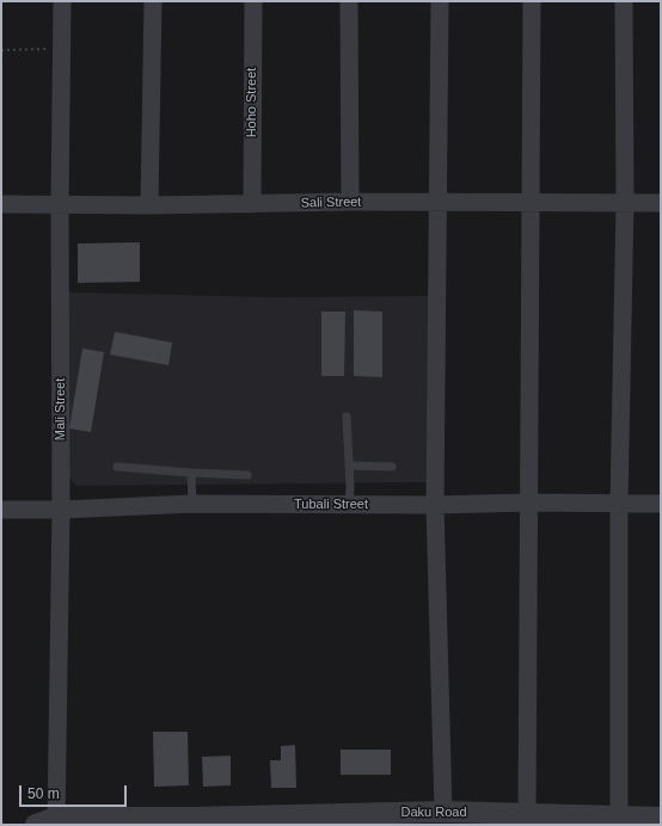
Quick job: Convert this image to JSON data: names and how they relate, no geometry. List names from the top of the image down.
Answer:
{
  "streets": {
    "street": [
      "Hoho Street",
      "Sali Street",
      "Mali Street",
      "Tubali Street",
      "Daku Road"
    ]
  },
  "crossings": [
    ["Hoho Street", "Sali Street"],
    ["Sali Street", "Mali Street"],
    ["Mali Street", "Tubali Street"],
    ["Mali Street", "Daku Road"]
  ],
  "scale_bar": "50 m"
}
